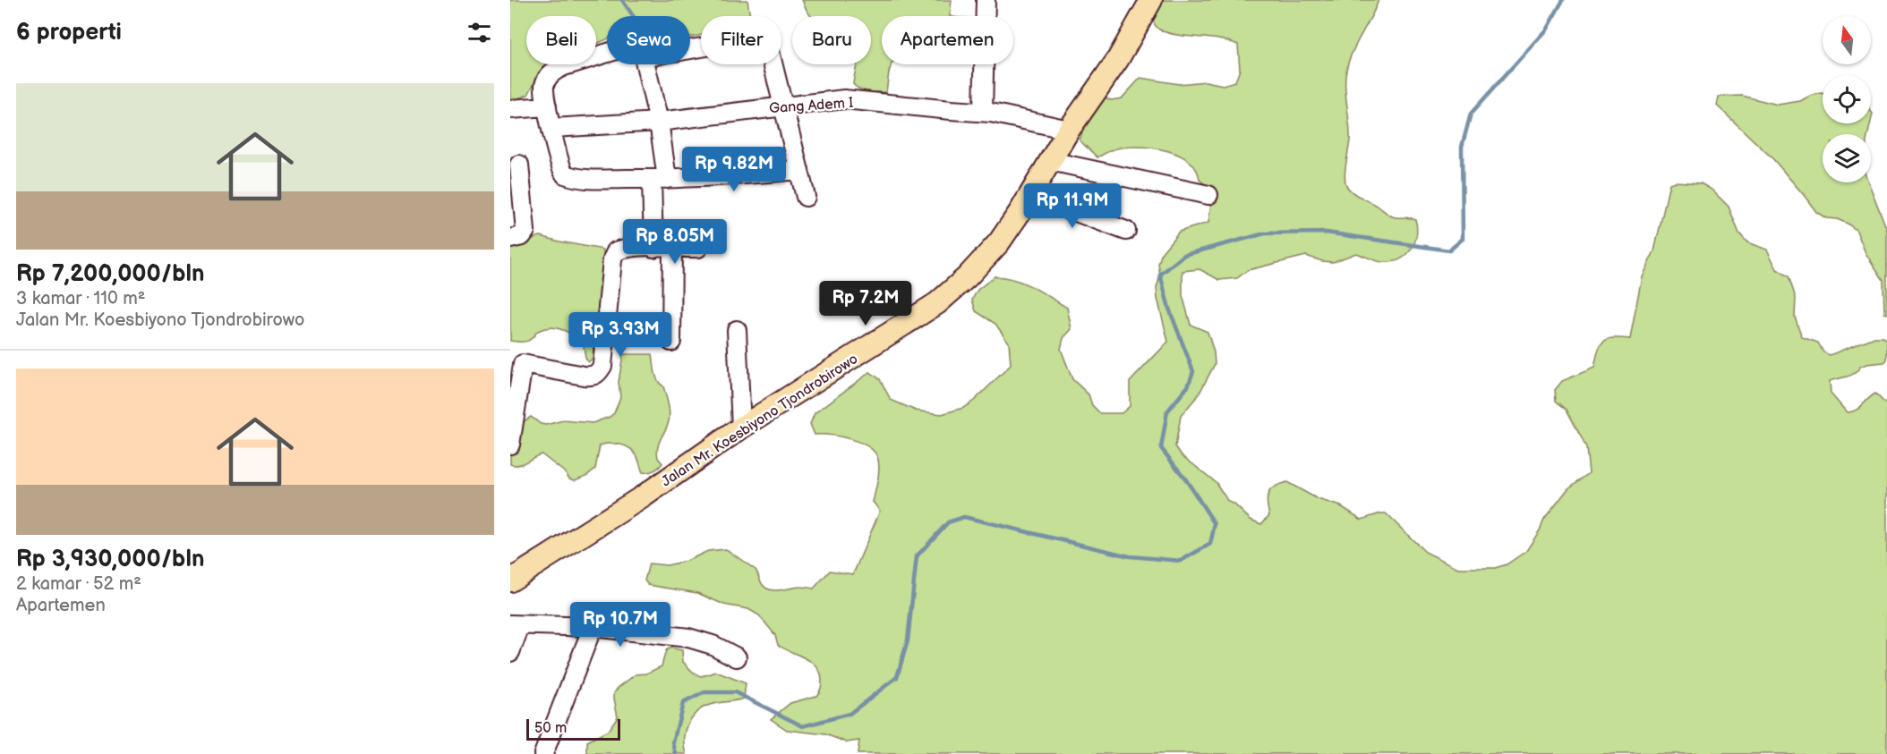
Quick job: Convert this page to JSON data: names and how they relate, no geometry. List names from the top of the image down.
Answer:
{
  "streets": {
    "main road": ["Jalan Mr. Koesbiyono Tjondrobirowo"],
    "street": ["Gang Adem I"]
  },
  "crossings": [
    ["Gang Adem I", "Jalan Mr. Koesbiyono Tjondrobirowo"]
  ],
  "scale_bar": "50 m",
  "north": "top",
  "page": {
    "heading": "6 properti",
    "chip": [
      "Beli",
      "Sewa",
      "Filter",
      "Baru",
      "Apartemen"
    ],
    "list": [
      {
        "name": "Rp 7,200,000/bln",
        "note": "3 kamar · 110 m² · Jalan Mr. Koesbiyono Tjondrobirowo"
      },
      {
        "name": "Rp 3,930,000/bln",
        "note": "2 kamar · 52 m² · Apartemen"
      }
    ],
    "price": [
      "Rp 9.82M",
      "Rp 11.9M",
      "Rp 8.05M",
      "Rp 7.2M",
      "Rp 3.93M",
      "Rp 10.7M"
    ],
    "scale": "50 m"
  }
}
